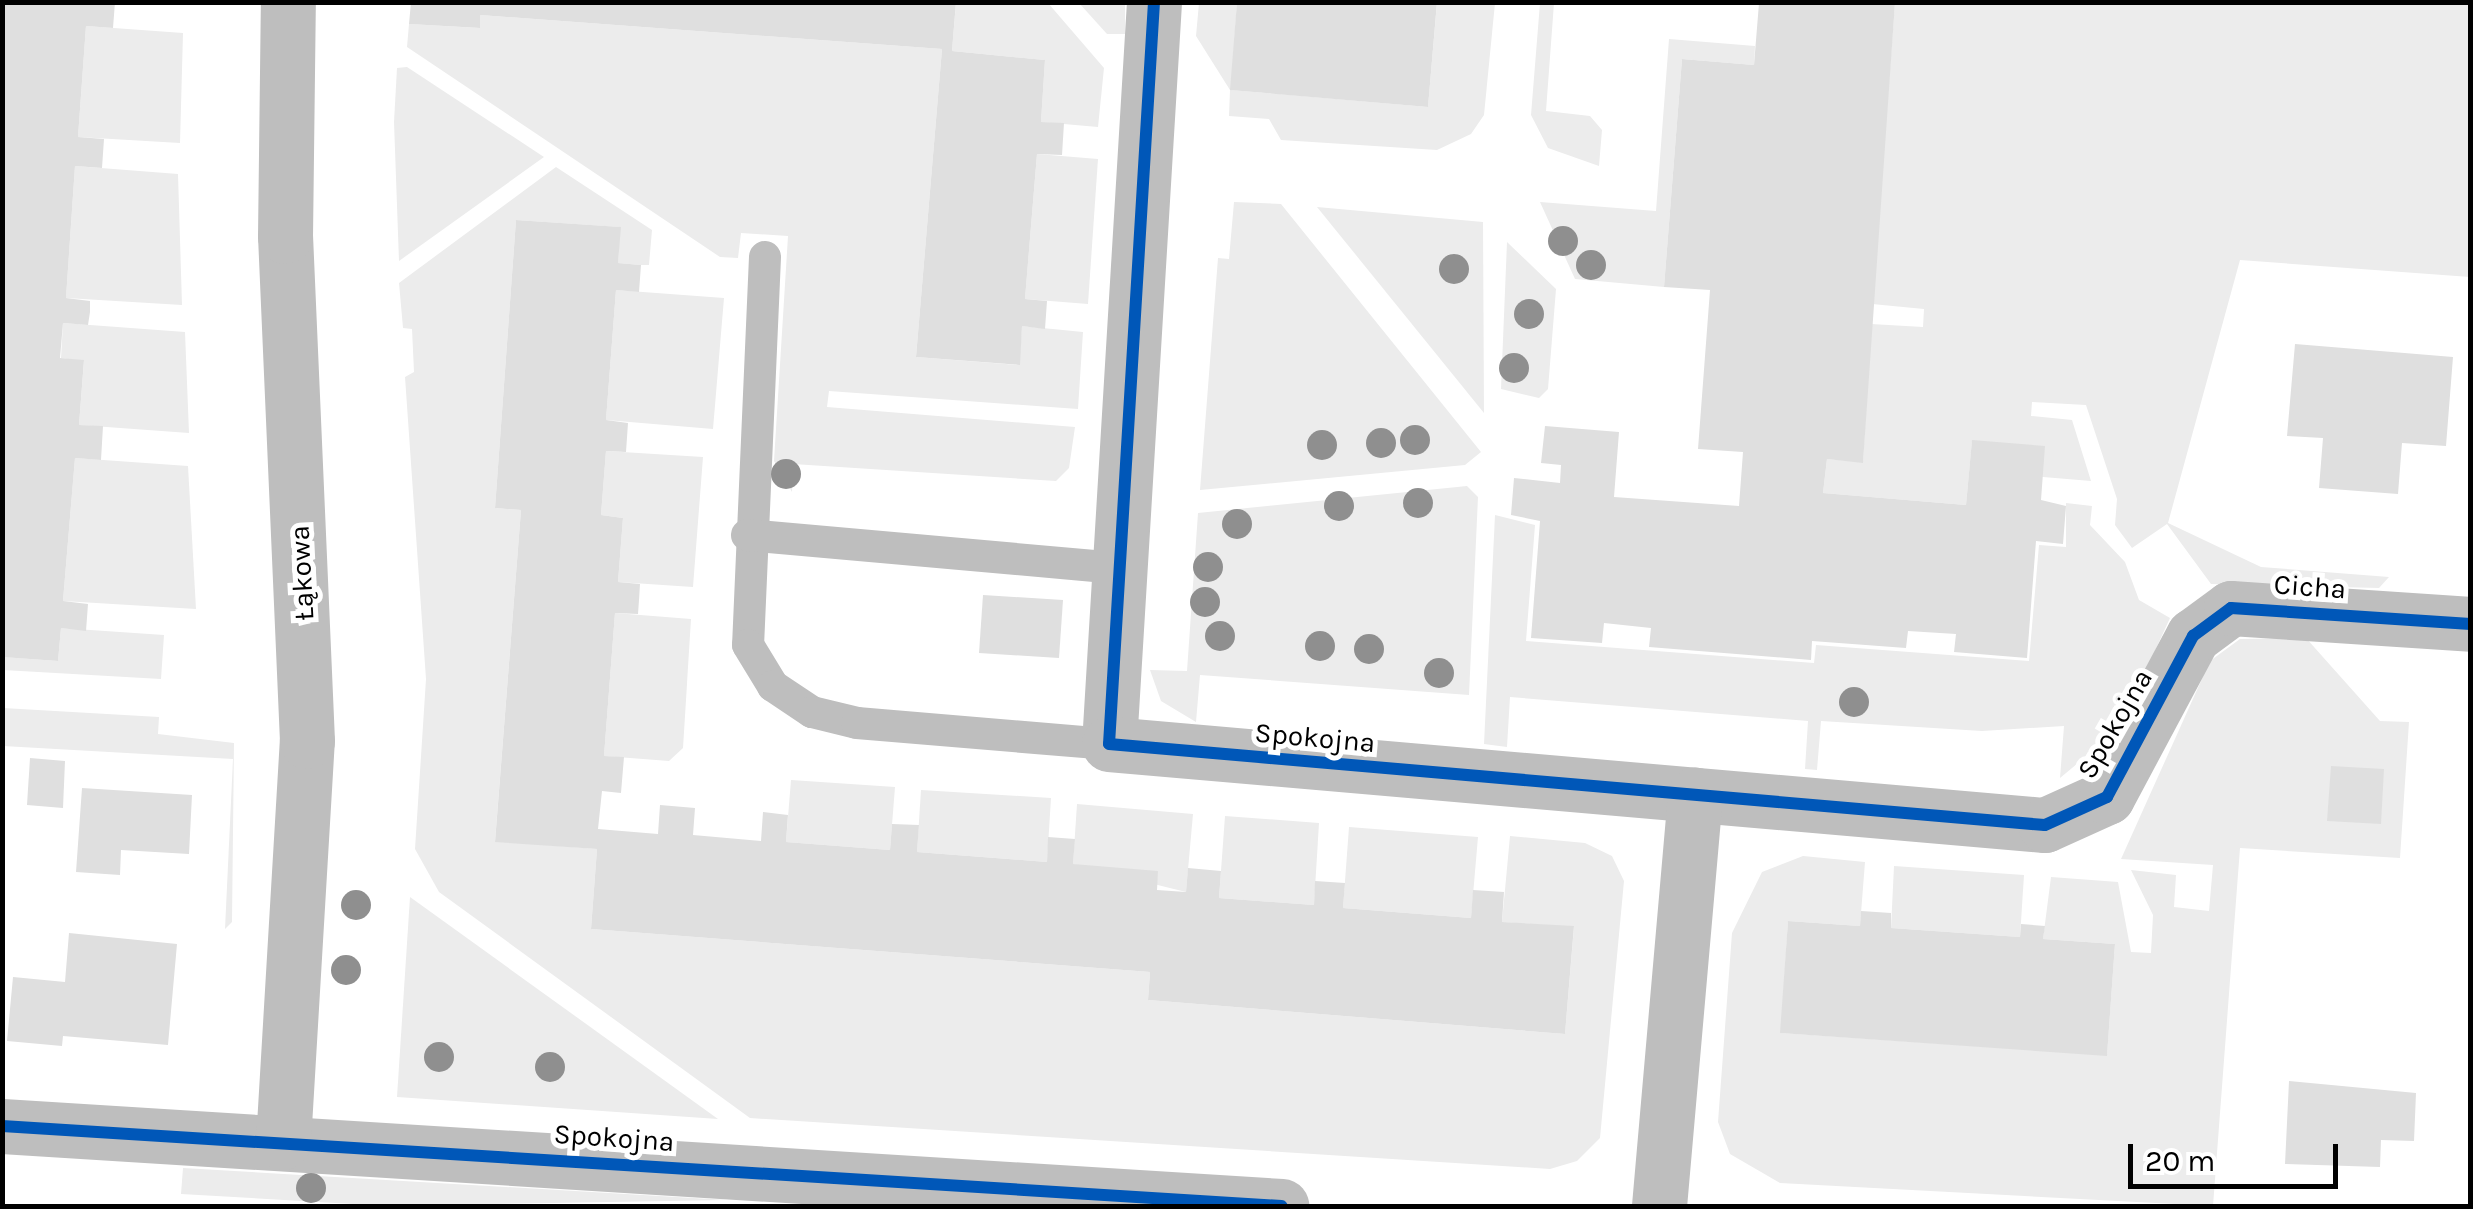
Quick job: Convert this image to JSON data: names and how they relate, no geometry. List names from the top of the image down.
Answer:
{
  "streets": {
    "street": ["Łąkowa", "Cicha", "Spokojna"]
  },
  "crossings": [
    ["Łąkowa", "Spokojna"],
    ["Cicha", "Spokojna"]
  ],
  "scale_bar": "20 m"
}
